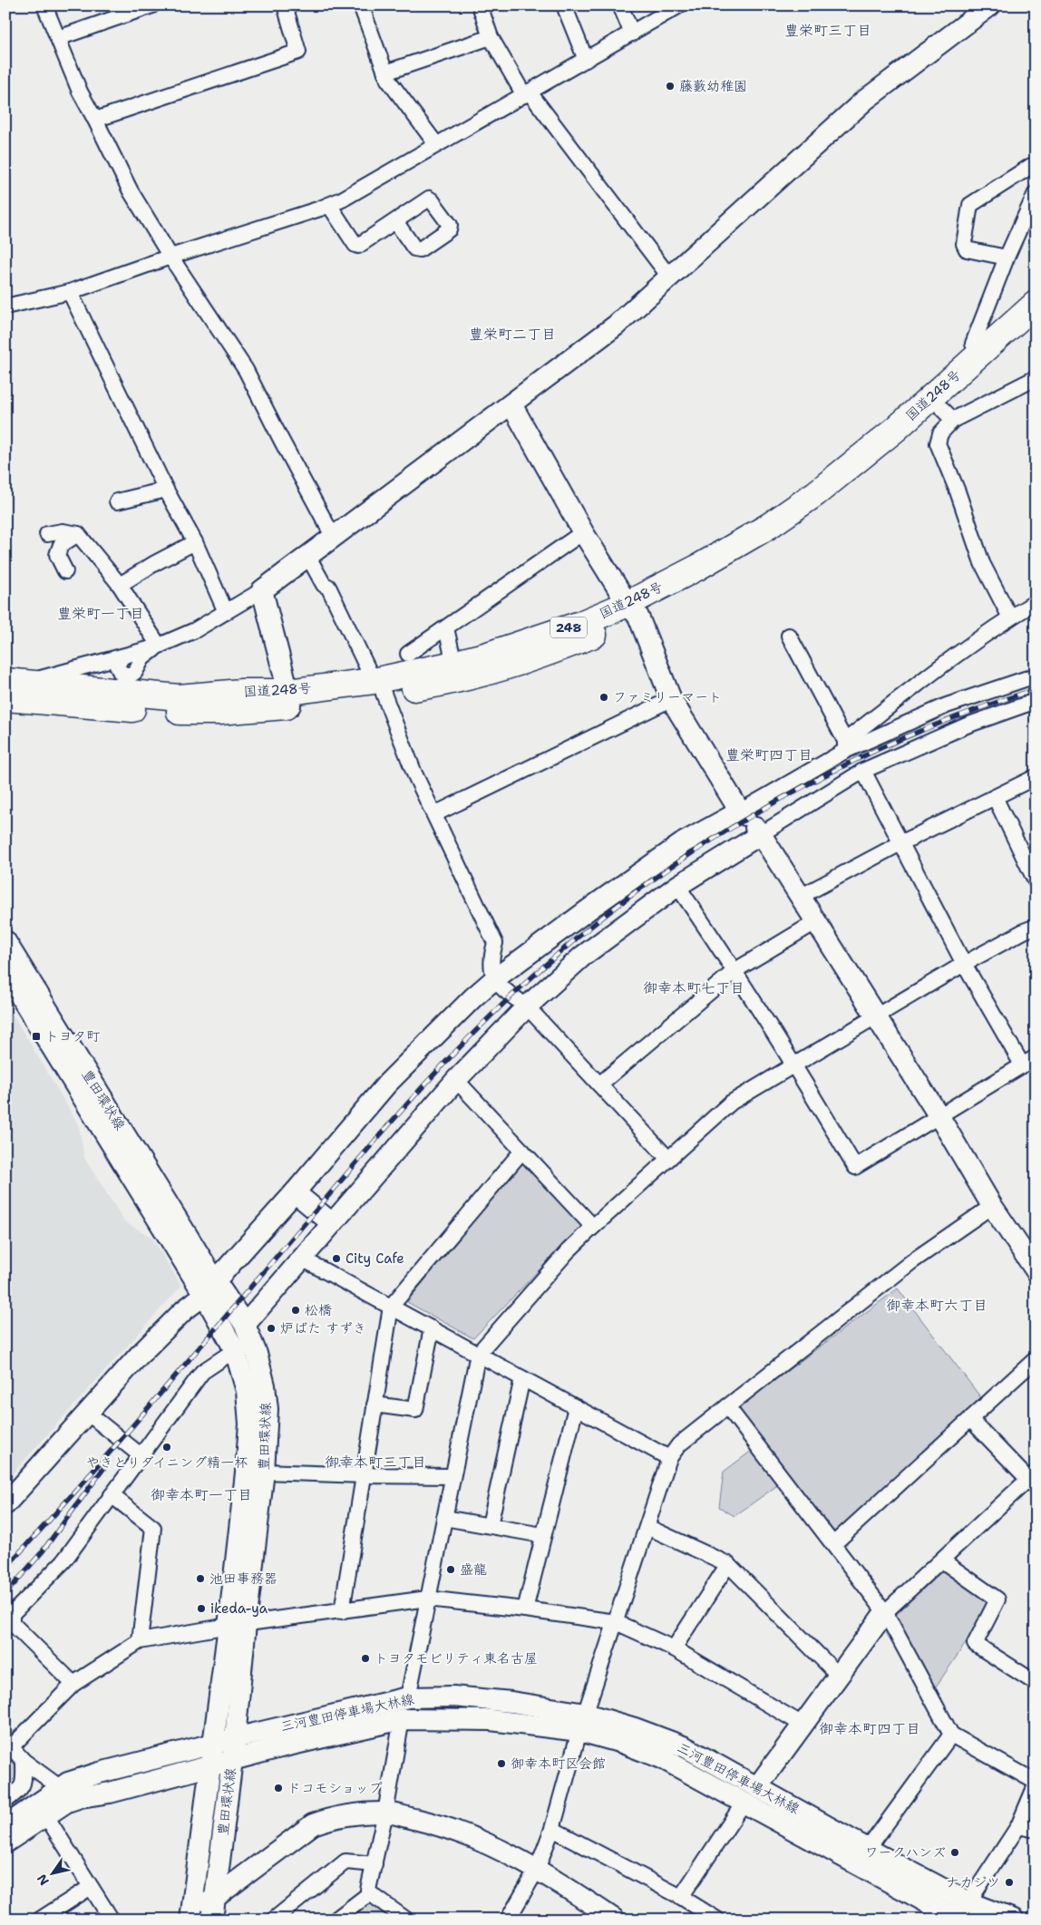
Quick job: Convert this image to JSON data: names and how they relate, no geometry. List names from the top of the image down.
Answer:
{
  "streets": {
    "highway": ["国道248号", "248"],
    "street": ["豊田環状線", "三河豊田停車場大林線"]
  },
  "crossings": [
    ["豊田環状線", "三河豊田停車場大林線"]
  ],
  "districts": [
    "豊栄町三丁目",
    "豊栄町二丁目",
    "豊栄町一丁目",
    "豊栄町四丁目",
    "御幸本町七丁目",
    "御幸本町六丁目",
    "御幸本町三丁目",
    "御幸本町一丁目",
    "御幸本町四丁目"
  ],
  "places": {
    "other": [
      "藤藪幼稚園",
      "ファミリーマート",
      "City Cafe",
      "松橋",
      "炉ばた すずき",
      "やきとりダイニング精一杯",
      "盛龍",
      "池田事務器",
      "ikeda-ya",
      "トヨタモビリティ東名古屋",
      "御幸本町区会館",
      "ドコモショップ",
      "ワークハンズ",
      "ナカジツ"
    ],
    "transit": ["トヨタ町"]
  },
  "north": "bottom left"
}
